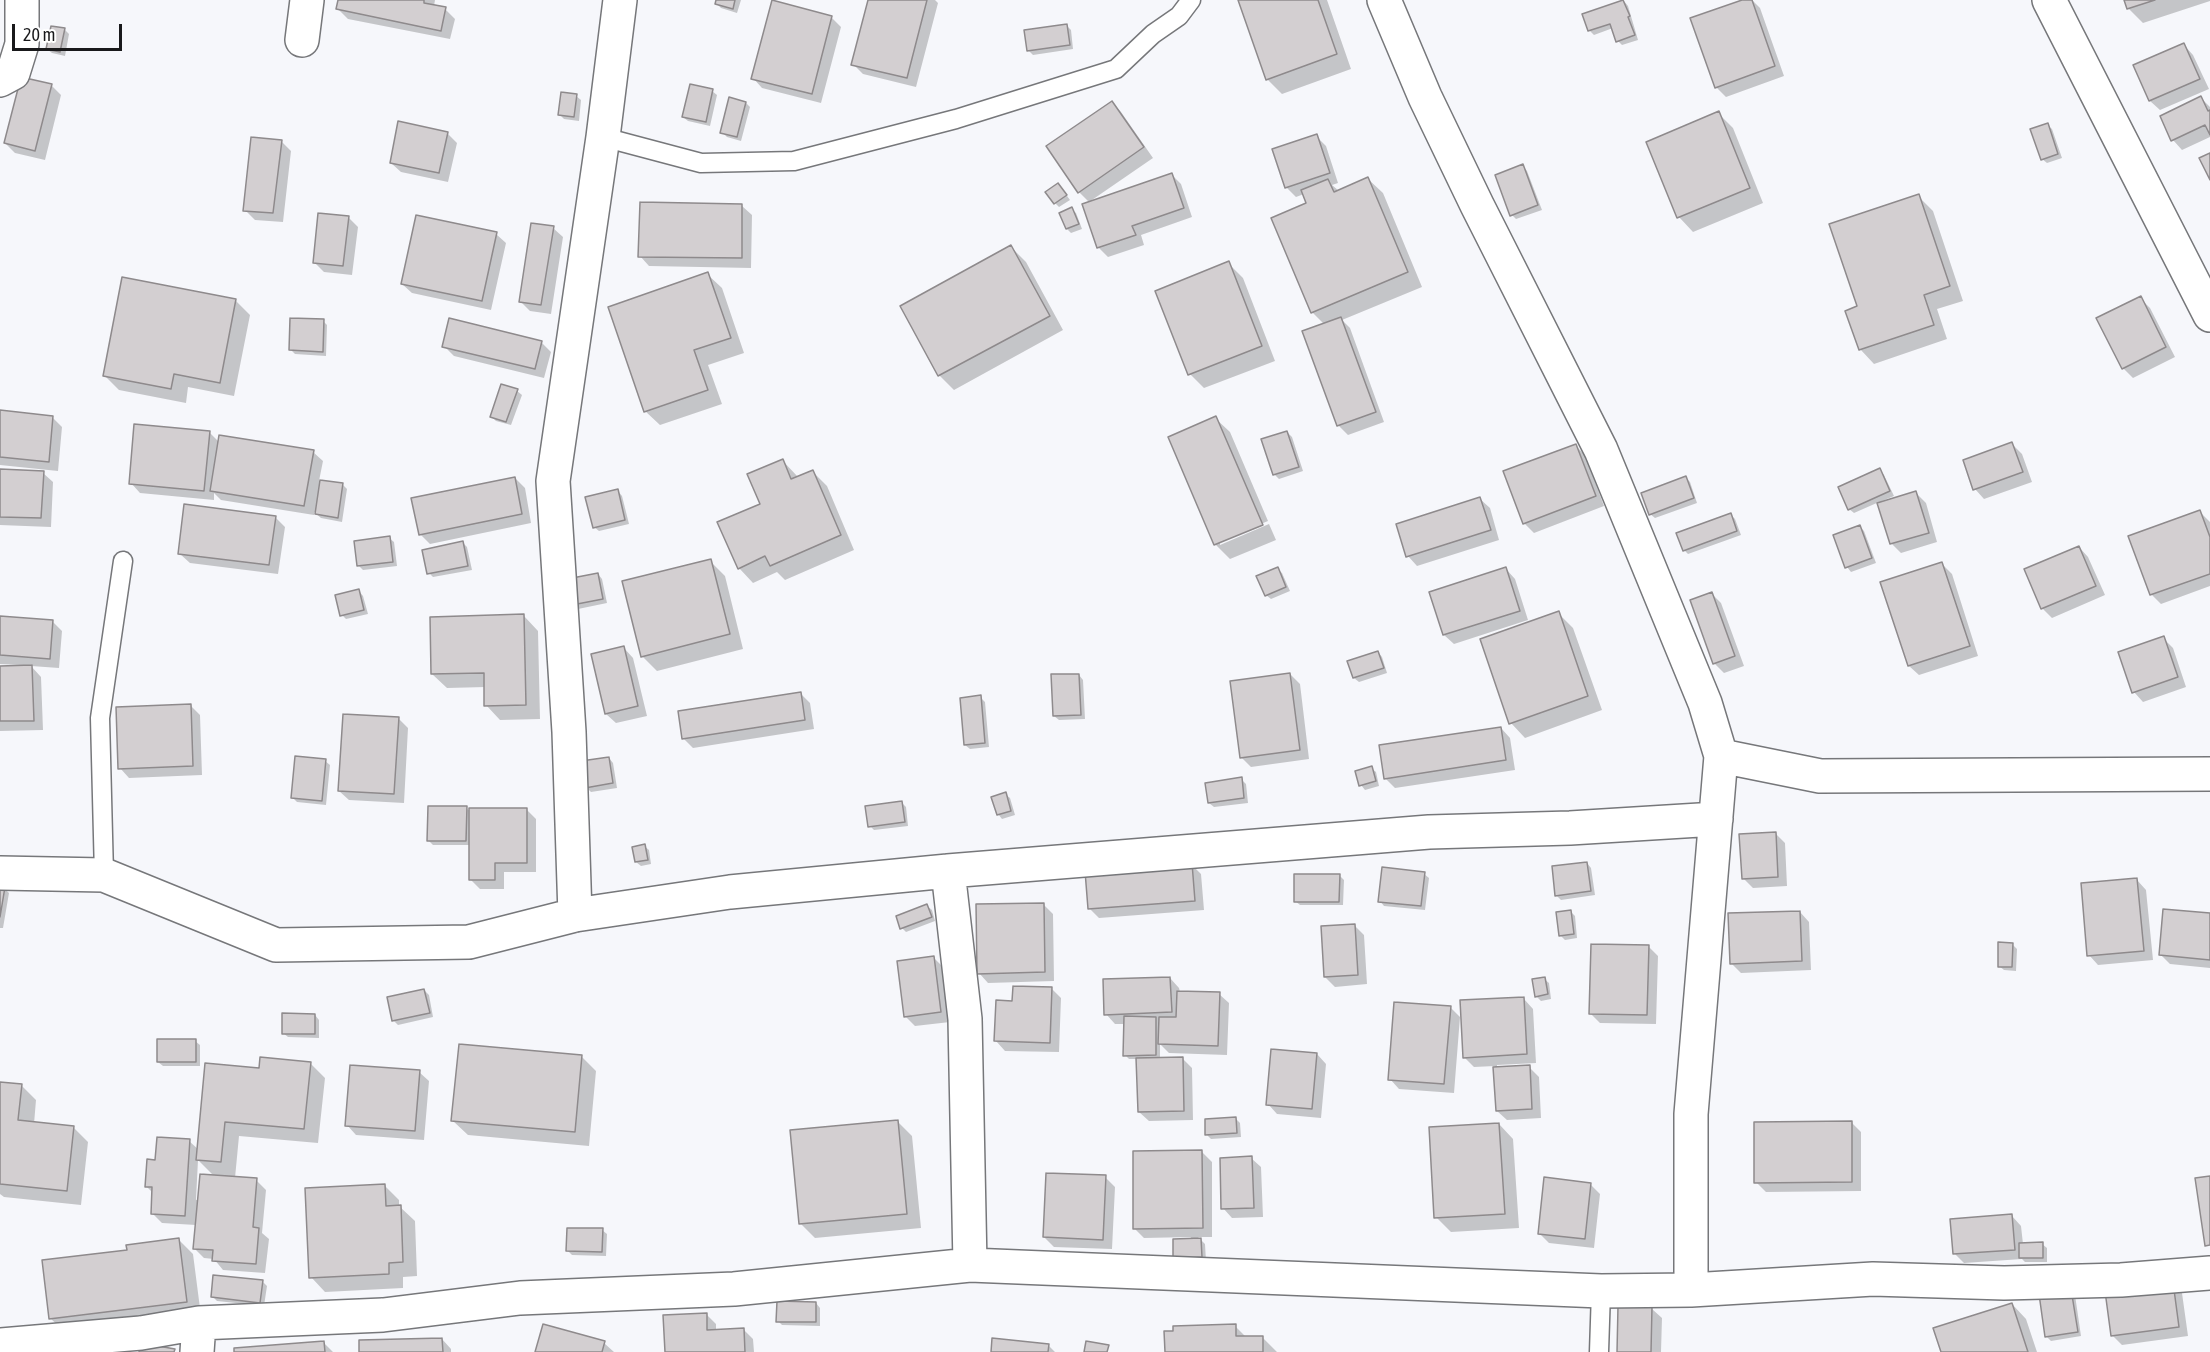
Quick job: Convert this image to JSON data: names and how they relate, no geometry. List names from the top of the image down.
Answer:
{
  "scale_bar": "20 m"
}
